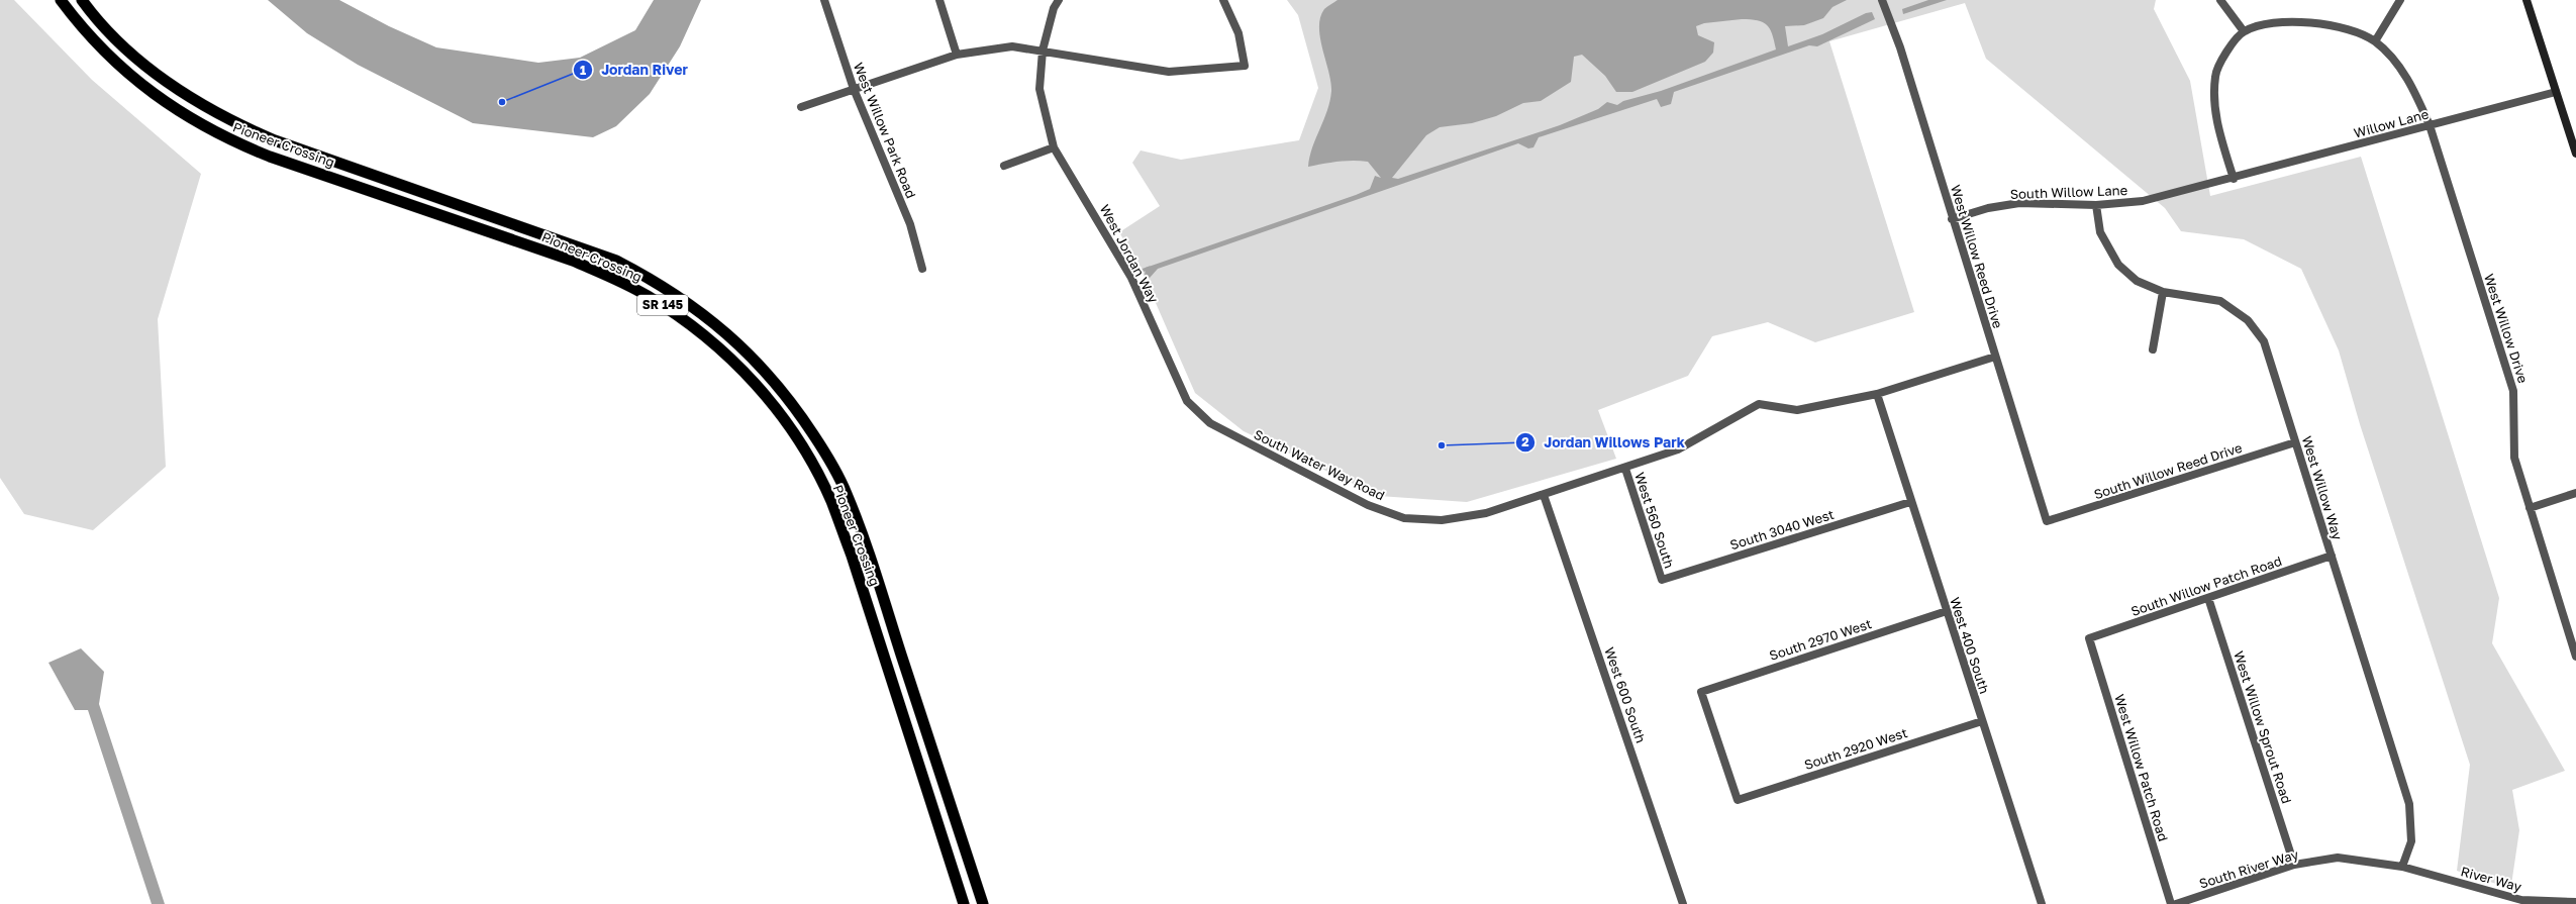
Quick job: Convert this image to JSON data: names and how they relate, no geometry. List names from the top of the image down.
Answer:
{
  "streets": {
    "highway": ["Pioneer Crossing", "SR 145"],
    "street": [
      "Willow Lane",
      "West Willow Park Road",
      "South Willow Lane",
      "West Jordan Way",
      "West Willow Reed Drive",
      "West Willow Drive",
      "South Water Way Road",
      "South Willow Reed Drive",
      "West Willow Way",
      "West 560 South",
      "South 3040 West",
      "South Willow Patch Road",
      "South 2970 West",
      "West 400 South",
      "West 600 South",
      "West Willow Sprout Road",
      "South 2920 West",
      "West Willow Patch Road",
      "South River Way",
      "River Way"
    ]
  },
  "crossings": [
    ["Willow Lane", "South Willow Lane"],
    ["Willow Lane", "West Willow Drive"],
    ["South Willow Lane", "West Willow Reed Drive"],
    ["South Willow Lane", "West Willow Way"],
    ["West Jordan Way", "South Water Way Road"],
    ["West Willow Reed Drive", "South Water Way Road"],
    ["West Willow Reed Drive", "South Willow Reed Drive"],
    ["South Water Way Road", "West 560 South"],
    ["South Water Way Road", "West 400 South"],
    ["South Water Way Road", "West 600 South"],
    ["South Willow Reed Drive", "West Willow Way"],
    ["West Willow Way", "South Willow Patch Road"],
    ["West Willow Way", "South River Way"],
    ["West Willow Way", "River Way"],
    ["West 560 South", "South 3040 West"],
    ["South 3040 West", "West 400 South"],
    ["South Willow Patch Road", "West Willow Sprout Road"],
    ["South Willow Patch Road", "West Willow Patch Road"],
    ["South 2970 West", "West 400 South"],
    ["South 2970 West", "South 2920 West"],
    ["West 400 South", "South 2920 West"],
    ["West Willow Sprout Road", "South River Way"],
    ["South River Way", "River Way"]
  ],
  "places": ["Jordan River", "Jordan Willows Park"]
}
